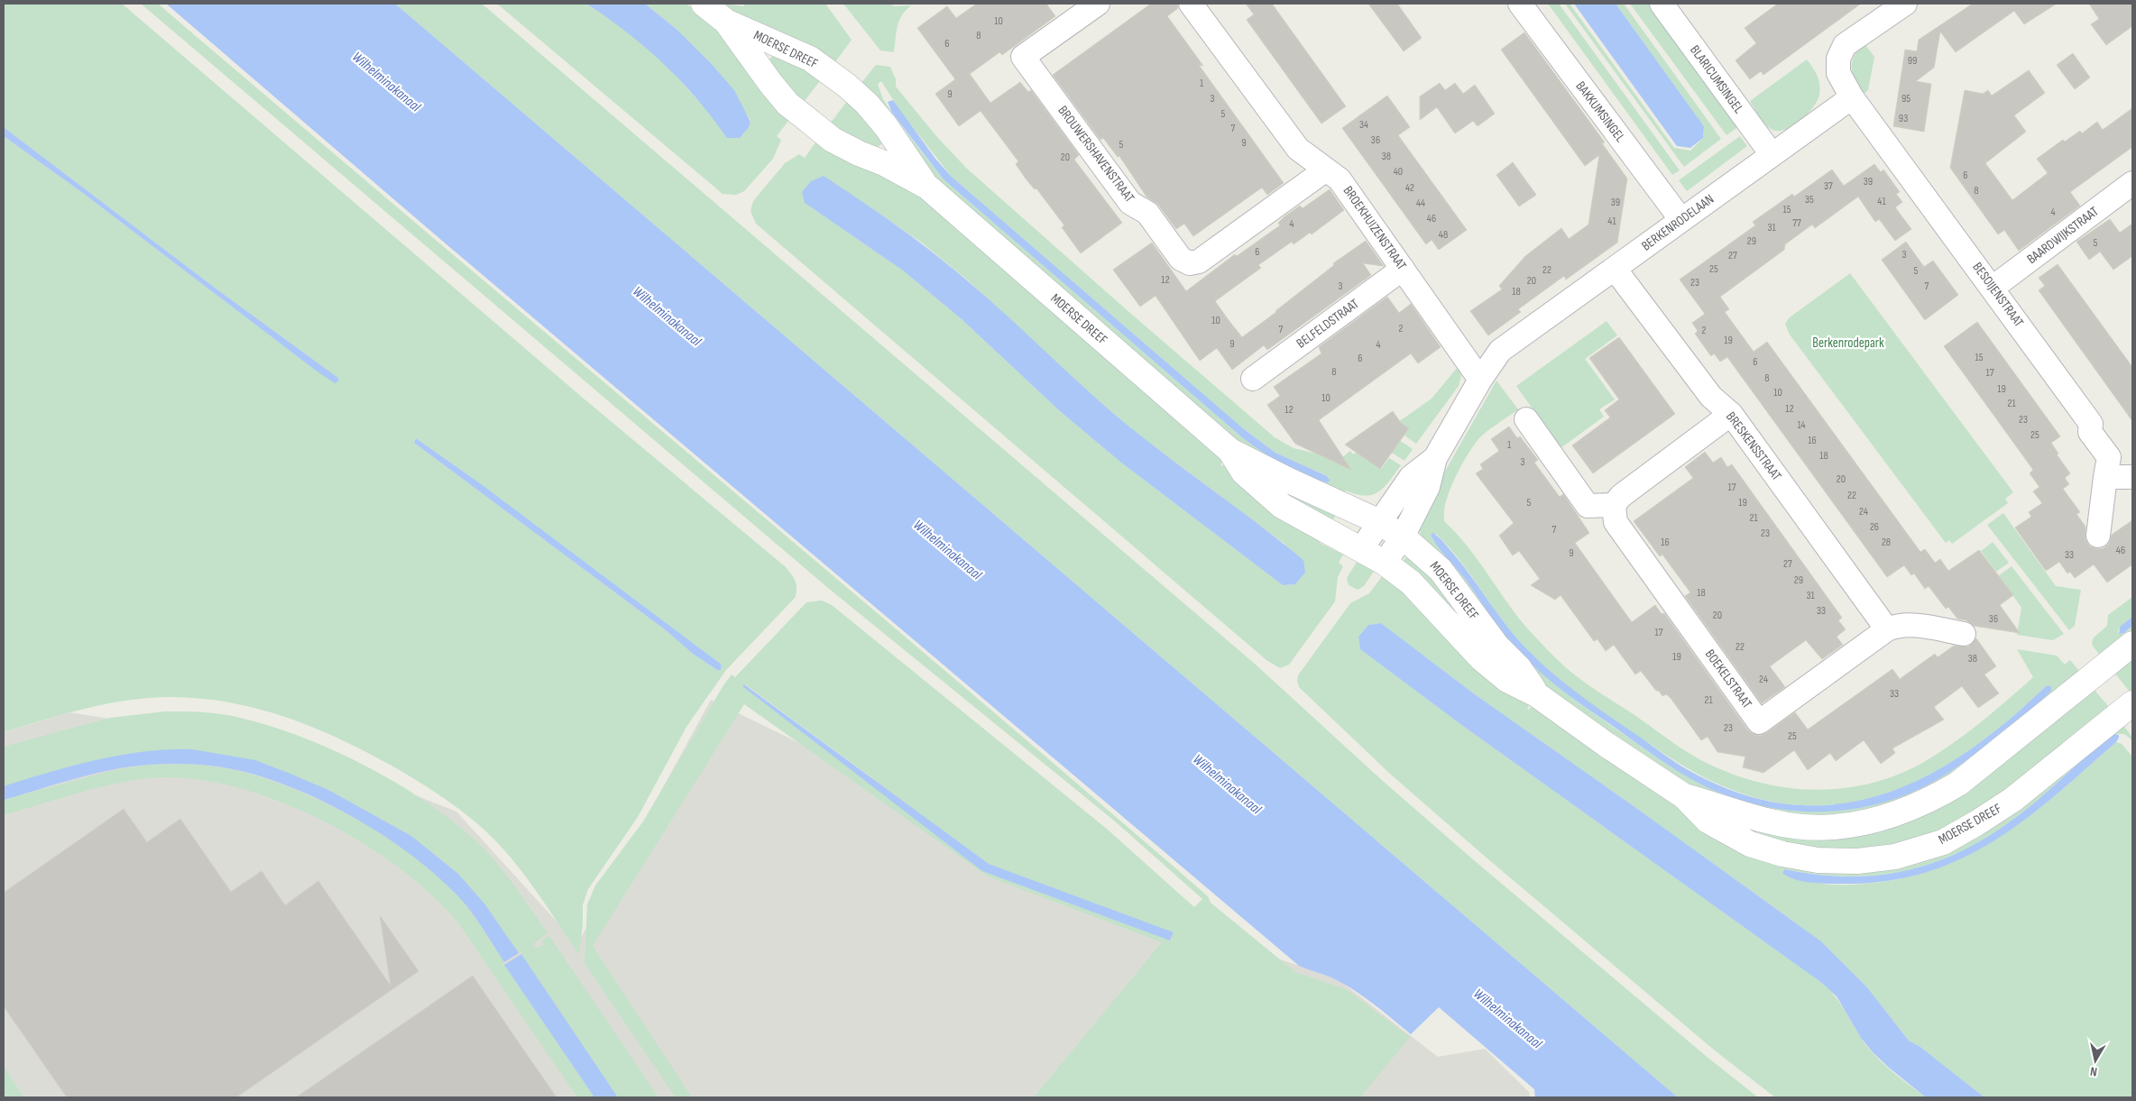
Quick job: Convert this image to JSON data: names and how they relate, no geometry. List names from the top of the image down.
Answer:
{
  "streets": {
    "street": [
      "MOERSE DREEF",
      "BLARICUMSINGEL",
      "BAKKUMSINGEL",
      "BROUWERSHAVENSTRAAT",
      "BERKENRODELAAN",
      "BROEKHUIZENSTRAAT",
      "BAARDWIJKSTRAAT",
      "BESOIJENSTRAAT",
      "BELFELDSTRAAT",
      "BRESKENSSTRAAT",
      "BOEKELSTRAAT"
    ]
  },
  "crossings": [
    ["MOERSE DREEF", "BERKENRODELAAN"],
    ["BLARICUMSINGEL", "BERKENRODELAAN"],
    ["BAKKUMSINGEL", "BERKENRODELAAN"],
    ["BROUWERSHAVENSTRAAT", "BROEKHUIZENSTRAAT"],
    ["BERKENRODELAAN", "BROEKHUIZENSTRAAT"],
    ["BERKENRODELAAN", "BESOIJENSTRAAT"],
    ["BERKENRODELAAN", "BRESKENSSTRAAT"],
    ["BROEKHUIZENSTRAAT", "BELFELDSTRAAT"],
    ["BAARDWIJKSTRAAT", "BESOIJENSTRAAT"],
    ["BRESKENSSTRAAT", "BOEKELSTRAAT"]
  ],
  "water": ["Wilhelminakanaal"],
  "parks": ["Berkenrodepark"],
  "house_numbers": [
    "10",
    "8",
    "6",
    "99",
    "1",
    "9",
    "3",
    "95",
    "5",
    "93",
    "34",
    "7",
    "36",
    "9",
    "5",
    "38",
    "20",
    "40",
    "6",
    "39",
    "37",
    "42",
    "8",
    "35",
    "41",
    "39",
    "44",
    "15",
    "4",
    "46",
    "41",
    "77",
    "4",
    "31",
    "48",
    "29",
    "5",
    "6",
    "3",
    "27",
    "25",
    "22",
    "5",
    "12",
    "20",
    "23",
    "3",
    "7",
    "18",
    "10",
    "2",
    "7",
    "2",
    "19",
    "9",
    "4",
    "15",
    "6",
    "6",
    "8",
    "17",
    "8",
    "19",
    "10",
    "10",
    "21",
    "12",
    "12",
    "23",
    "14",
    "25",
    "16",
    "1",
    "18",
    "3",
    "20",
    "17",
    "22",
    "5",
    "19",
    "24",
    "21",
    "26",
    "7",
    "23",
    "16",
    "28",
    "46",
    "9",
    "33",
    "27",
    "29",
    "18",
    "31",
    "33",
    "20",
    "36",
    "17",
    "22",
    "19",
    "38",
    "24",
    "33",
    "21",
    "23",
    "25"
  ],
  "north": "bottom"
}
